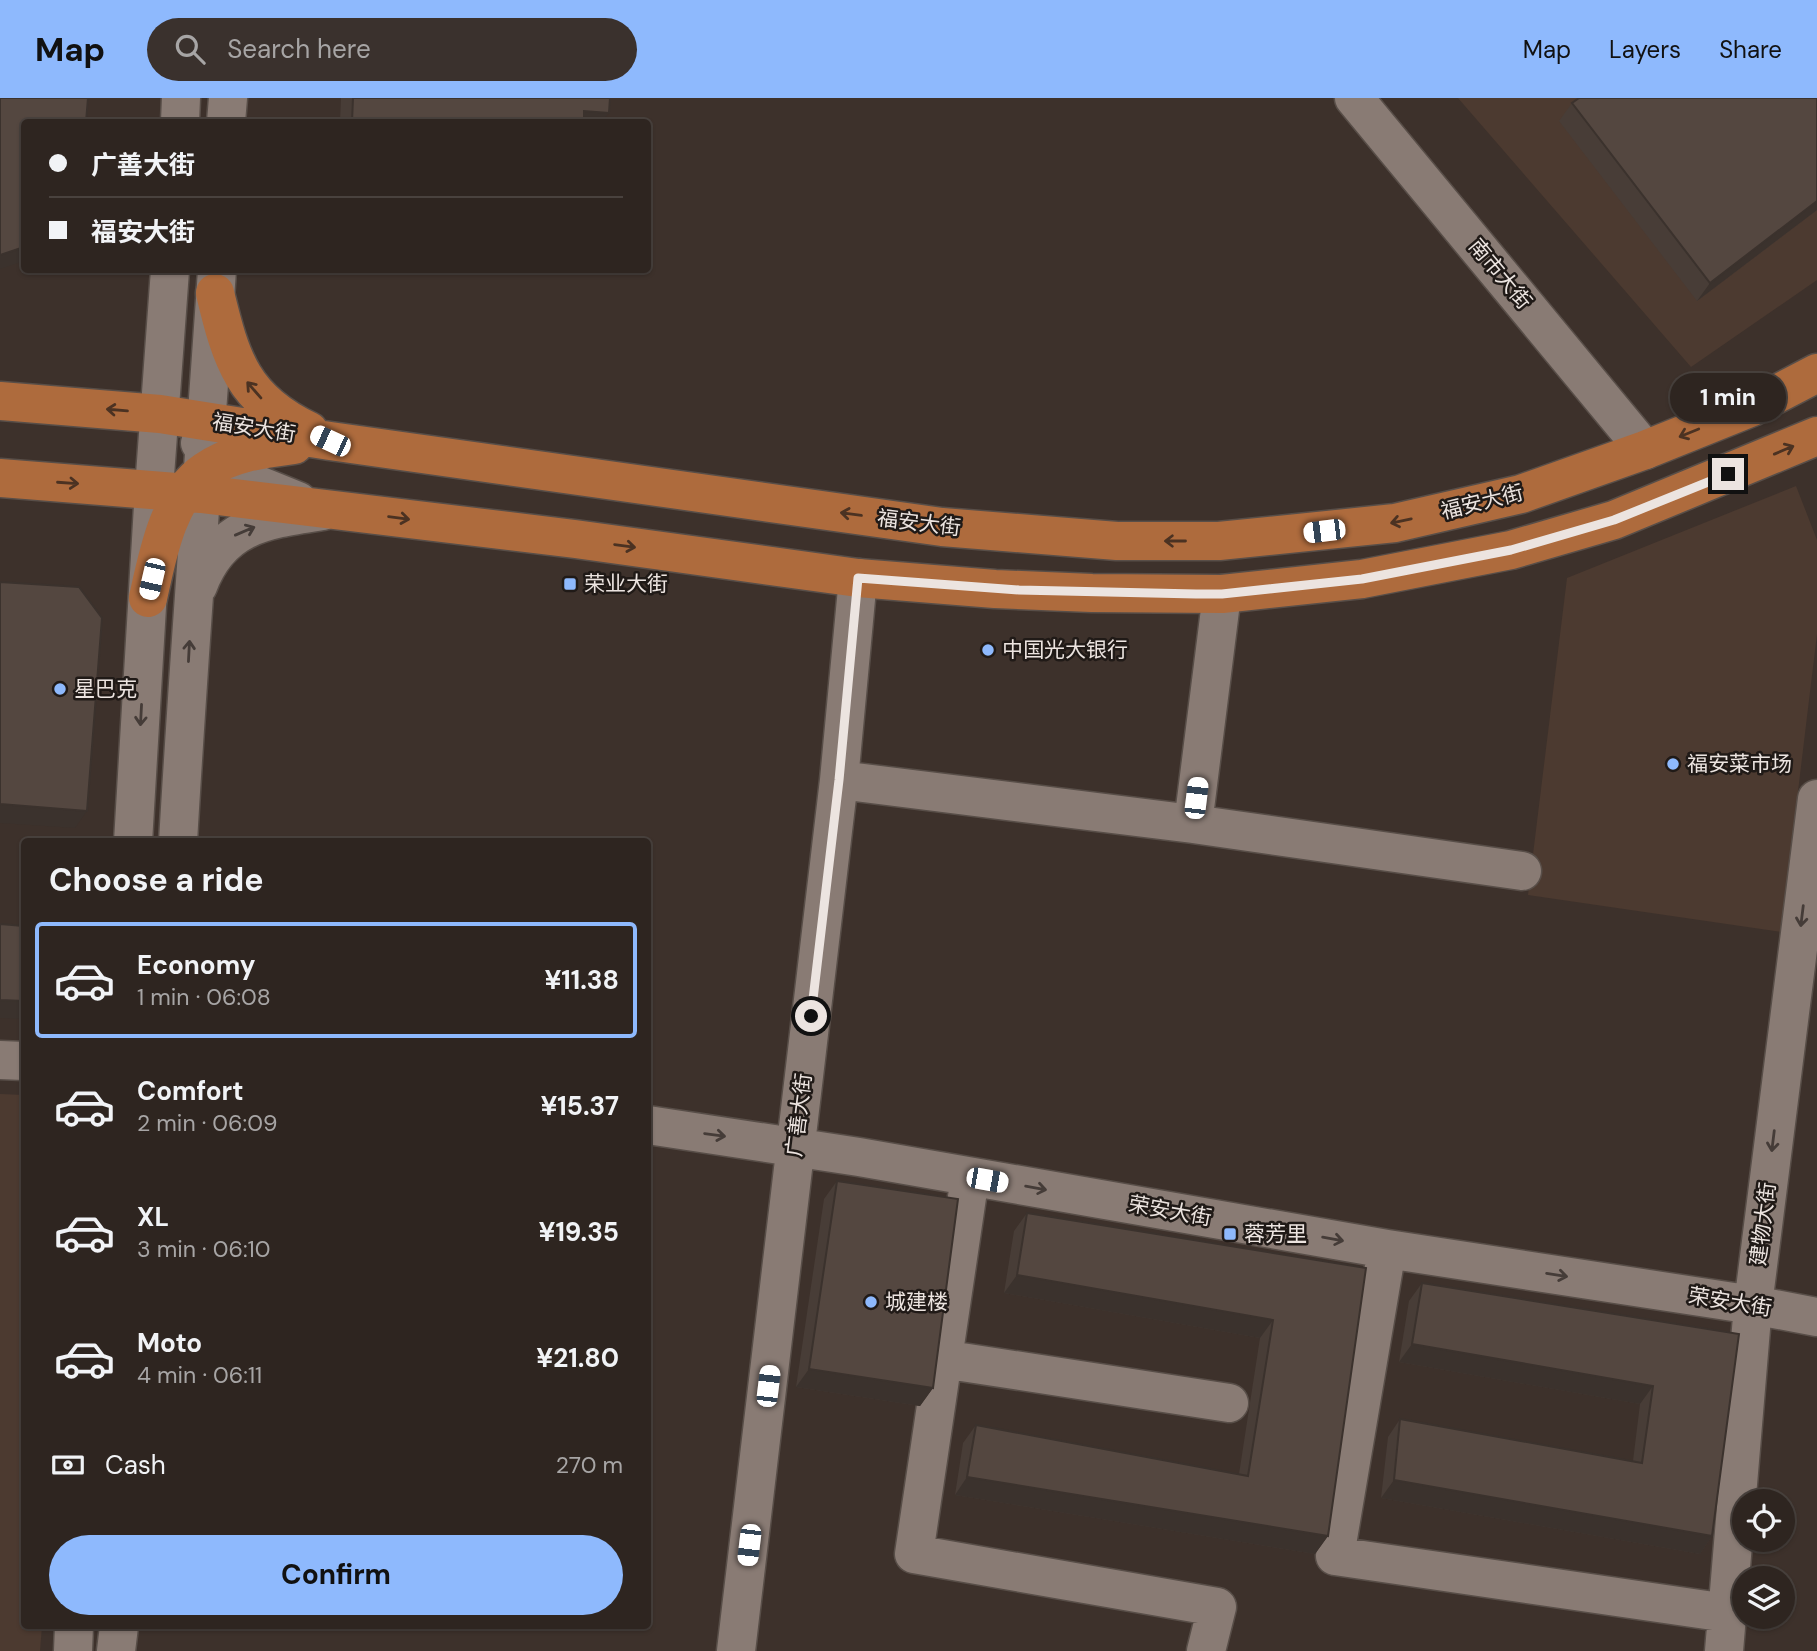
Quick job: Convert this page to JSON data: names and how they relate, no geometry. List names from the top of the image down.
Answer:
{
  "streets": {
    "main road": ["福安大街"],
    "street": [
      "南市大街",
      "广善大街",
      "荣安大街",
      "建物大街"
    ]
  },
  "crossings": [
    ["南市大街", "福安大街"],
    ["福安大街", "广善大街"],
    ["广善大街", "荣安大街"],
    ["荣安大街", "建物大街"]
  ],
  "one_way": ["建物大街"],
  "places": {
    "transit": ["荣业大街", "蓉芳里"],
    "other": [
      "中国光大银行",
      "星巴克",
      "福安菜市场",
      "城建楼"
    ]
  },
  "page": {
    "header": "Map",
    "search": "Search here",
    "nav": ["Map", "Layers", "Share"],
    "banner": ["广善大街", "福安大街"],
    "bubble": "1 min",
    "heading": "Choose a ride",
    "list": [
      {
        "name": "Economy",
        "note": "1 min · 06:08",
        "value": "¥11.38"
      },
      {
        "name": "Comfort",
        "note": "2 min · 06:09",
        "value": "¥15.37"
      },
      {
        "name": "XL",
        "note": "3 min · 06:10",
        "value": "¥19.35"
      },
      {
        "name": "Moto",
        "note": "4 min · 06:11",
        "value": "¥21.80"
      }
    ],
    "pay": ["Cash", "270 m"],
    "buttons": "Confirm"
  }
}
